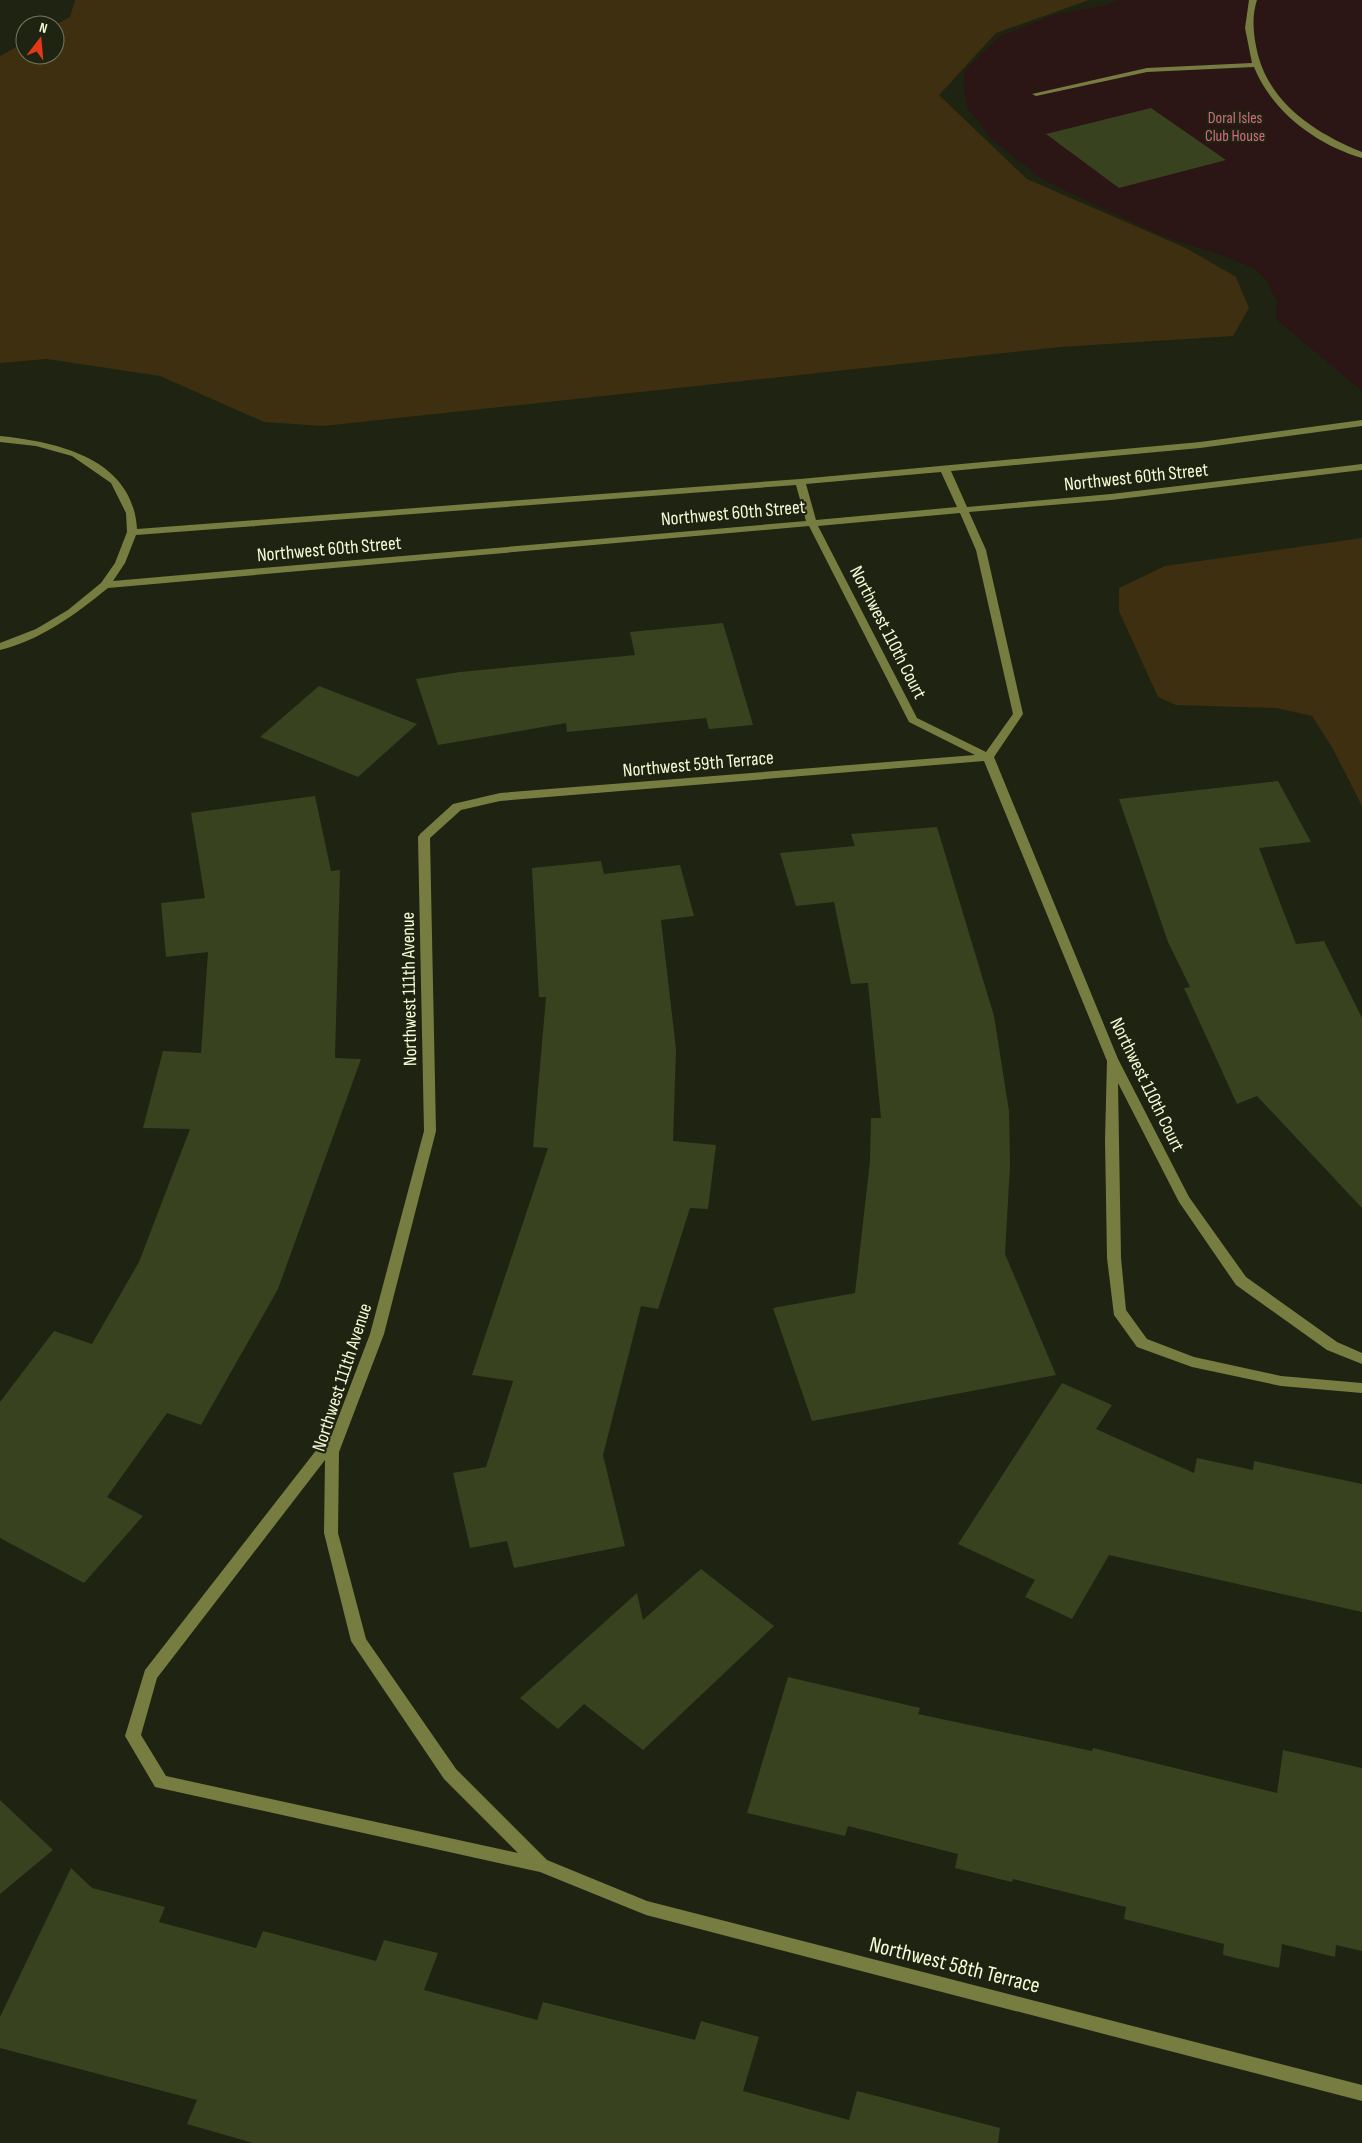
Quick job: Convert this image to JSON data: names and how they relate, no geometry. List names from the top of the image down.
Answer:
{
  "streets": {
    "street": [
      "Northwest 60th Street",
      "Northwest 110th Court",
      "Northwest 59th Terrace",
      "Northwest 111th Avenue",
      "Northwest 58th Terrace"
    ]
  },
  "crossings": [
    ["Northwest 60th Street", "Northwest 110th Court"],
    ["Northwest 110th Court", "Northwest 59th Terrace"],
    ["Northwest 59th Terrace", "Northwest 111th Avenue"],
    ["Northwest 111th Avenue", "Northwest 58th Terrace"]
  ],
  "parks": ["Doral Isles Club House"],
  "north": "top"
}
